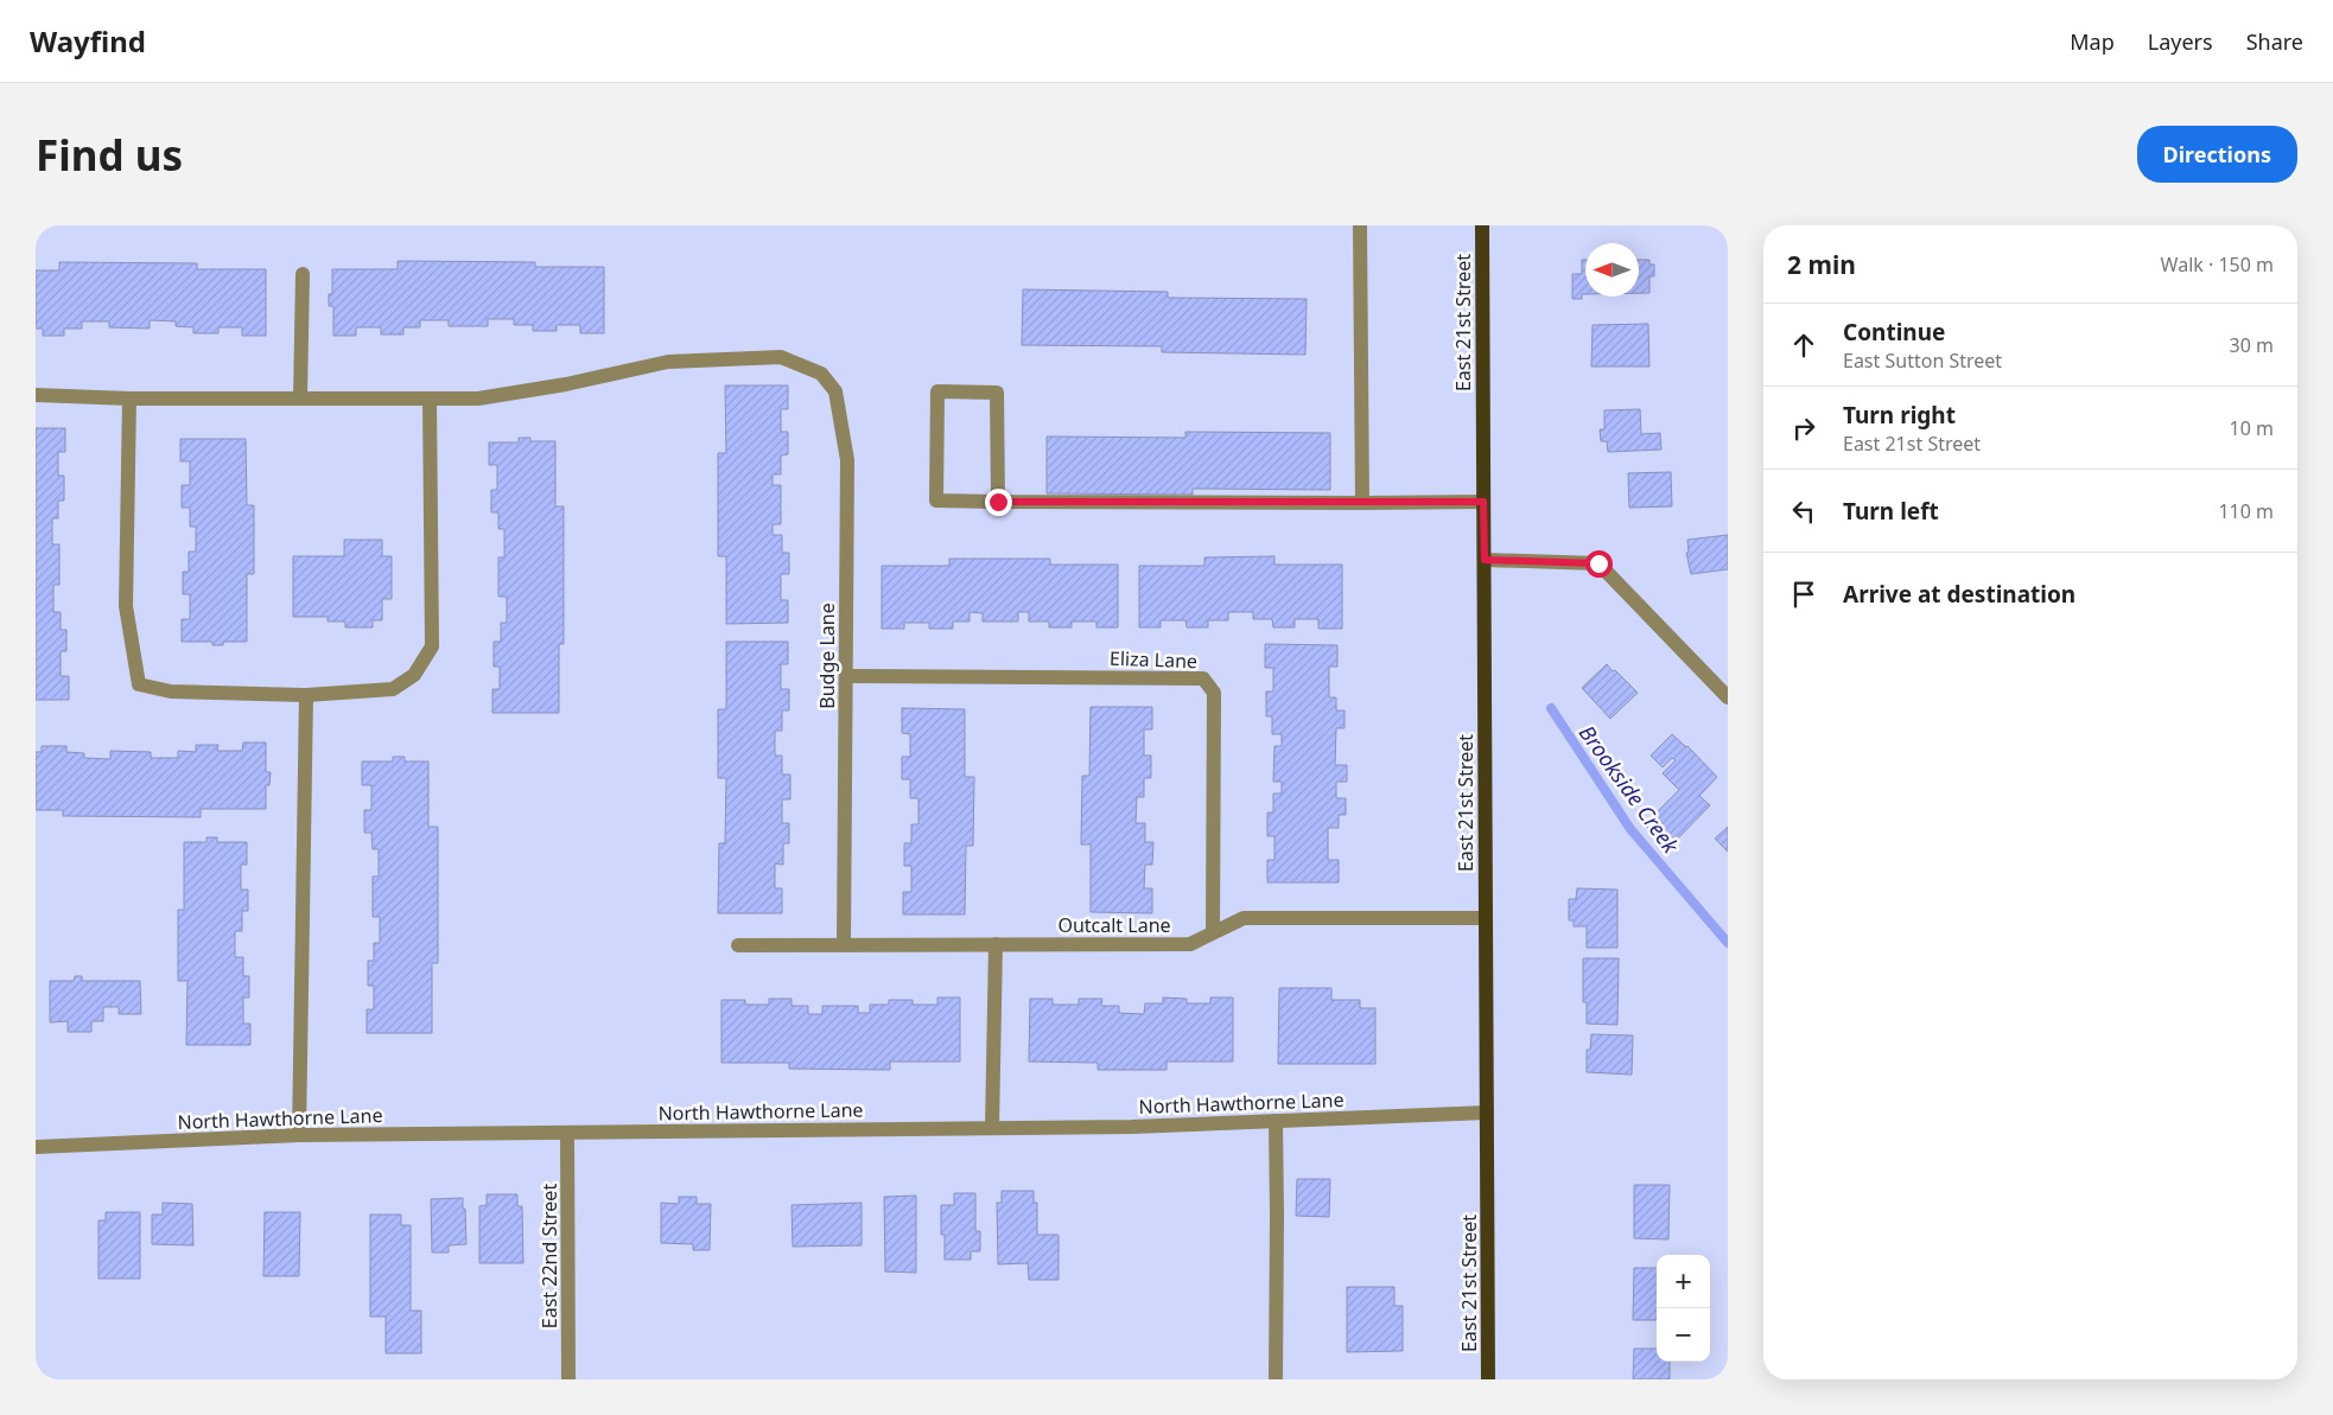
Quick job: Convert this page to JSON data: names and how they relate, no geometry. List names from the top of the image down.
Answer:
{
  "streets": {
    "main road": ["East 21st Street"],
    "street": [
      "Budge Lane",
      "Eliza Lane",
      "Outcalt Lane",
      "North Hawthorne Lane",
      "East 22nd Street"
    ]
  },
  "crossings": [
    ["East 21st Street", "Outcalt Lane"],
    ["East 21st Street", "North Hawthorne Lane"],
    ["Budge Lane", "Eliza Lane"],
    ["Budge Lane", "Outcalt Lane"],
    ["Eliza Lane", "Outcalt Lane"],
    ["North Hawthorne Lane", "East 22nd Street"]
  ],
  "water": ["Brookside Creek"],
  "north": "left",
  "page": {
    "header": "Wayfind",
    "nav": ["Map", "Layers", "Share"],
    "buttons": "Directions",
    "title": "Find us",
    "heading": ["2 min", "Walk · 150 m"],
    "list": [
      ["Continue", "East Sutton Street", "30 m"],
      ["Turn right", "East 21st Street", "10 m"],
      ["Turn left", "110 m"],
      "Arrive at destination"
    ],
    "map_buttons": ["+", "−"]
  }
}
